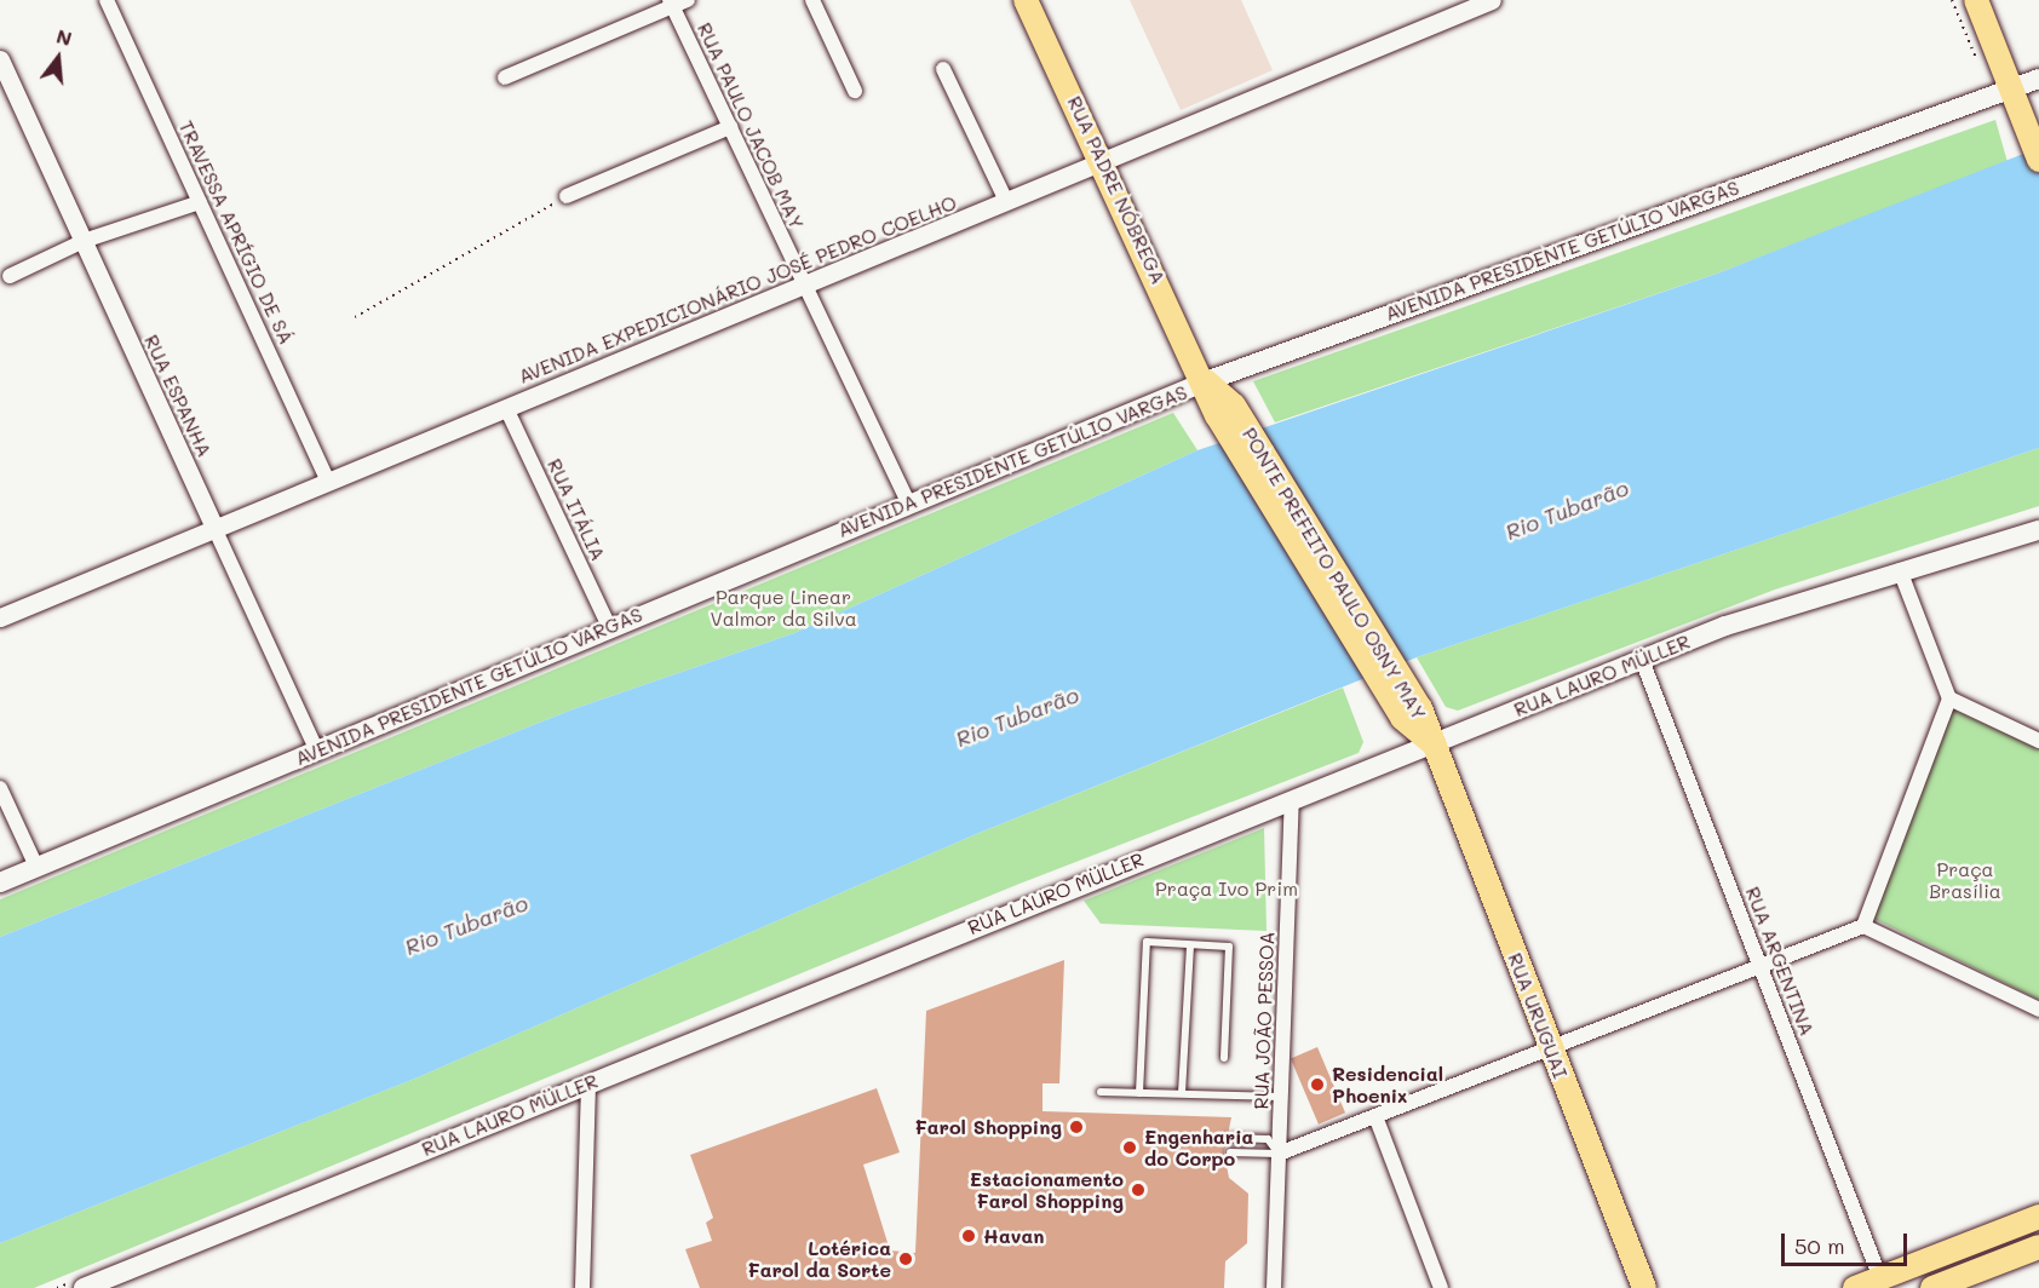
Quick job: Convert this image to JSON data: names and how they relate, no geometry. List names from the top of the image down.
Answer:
{
  "streets": {
    "main road": [
      "RUA PADRE NÓBREGA",
      "AVENIDA PRESIDENTE GETÚLIO VARGAS",
      "PONTE PREFEITO PAULO OSNY MAY",
      "RUA LAURO MÜLLER",
      "RUA URUGUAI"
    ],
    "street": [
      "RUA PAULO JACOB MAY",
      "TRAVESSA APRÍGIO DE SÁ",
      "AVENIDA EXPEDICIONÁRIO JOSÉ PEDRO COELHO",
      "RUA ESPANHA",
      "RUA ITÁLIA",
      "RUA ARGENTINA",
      "RUA JOÃO PESSOA"
    ]
  },
  "crossings": [
    ["RUA PAULO JACOB MAY", "AVENIDA PRESIDENTE GETÚLIO VARGAS"],
    ["RUA PAULO JACOB MAY", "AVENIDA EXPEDICIONÁRIO JOSÉ PEDRO COELHO"],
    ["RUA PADRE NÓBREGA", "AVENIDA PRESIDENTE GETÚLIO VARGAS"],
    ["RUA PADRE NÓBREGA", "AVENIDA EXPEDICIONÁRIO JOSÉ PEDRO COELHO"],
    ["RUA PADRE NÓBREGA", "PONTE PREFEITO PAULO OSNY MAY"],
    ["TRAVESSA APRÍGIO DE SÁ", "AVENIDA EXPEDICIONÁRIO JOSÉ PEDRO COELHO"],
    ["AVENIDA PRESIDENTE GETÚLIO VARGAS", "RUA ESPANHA"],
    ["AVENIDA PRESIDENTE GETÚLIO VARGAS", "RUA ITÁLIA"],
    ["AVENIDA PRESIDENTE GETÚLIO VARGAS", "PONTE PREFEITO PAULO OSNY MAY"],
    ["AVENIDA EXPEDICIONÁRIO JOSÉ PEDRO COELHO", "RUA ESPANHA"],
    ["AVENIDA EXPEDICIONÁRIO JOSÉ PEDRO COELHO", "RUA ITÁLIA"],
    ["PONTE PREFEITO PAULO OSNY MAY", "RUA LAURO MÜLLER"],
    ["PONTE PREFEITO PAULO OSNY MAY", "RUA URUGUAI"],
    ["RUA LAURO MÜLLER", "RUA ARGENTINA"],
    ["RUA LAURO MÜLLER", "RUA URUGUAI"],
    ["RUA LAURO MÜLLER", "RUA JOÃO PESSOA"]
  ],
  "water": ["Rio Tubarão"],
  "parks": ["Parque Linear Valmor da Silva", "Praça Brasília", "Praça Ivo Prim"],
  "places": [
    "Residencial Phoenix",
    "Farol Shopping",
    "Engenharia do Corpo",
    "Estacionamento Farol Shopping",
    "Havan",
    "Lotérica Farol da Sorte"
  ],
  "scale_bar": "50 m",
  "north": "top"
}
